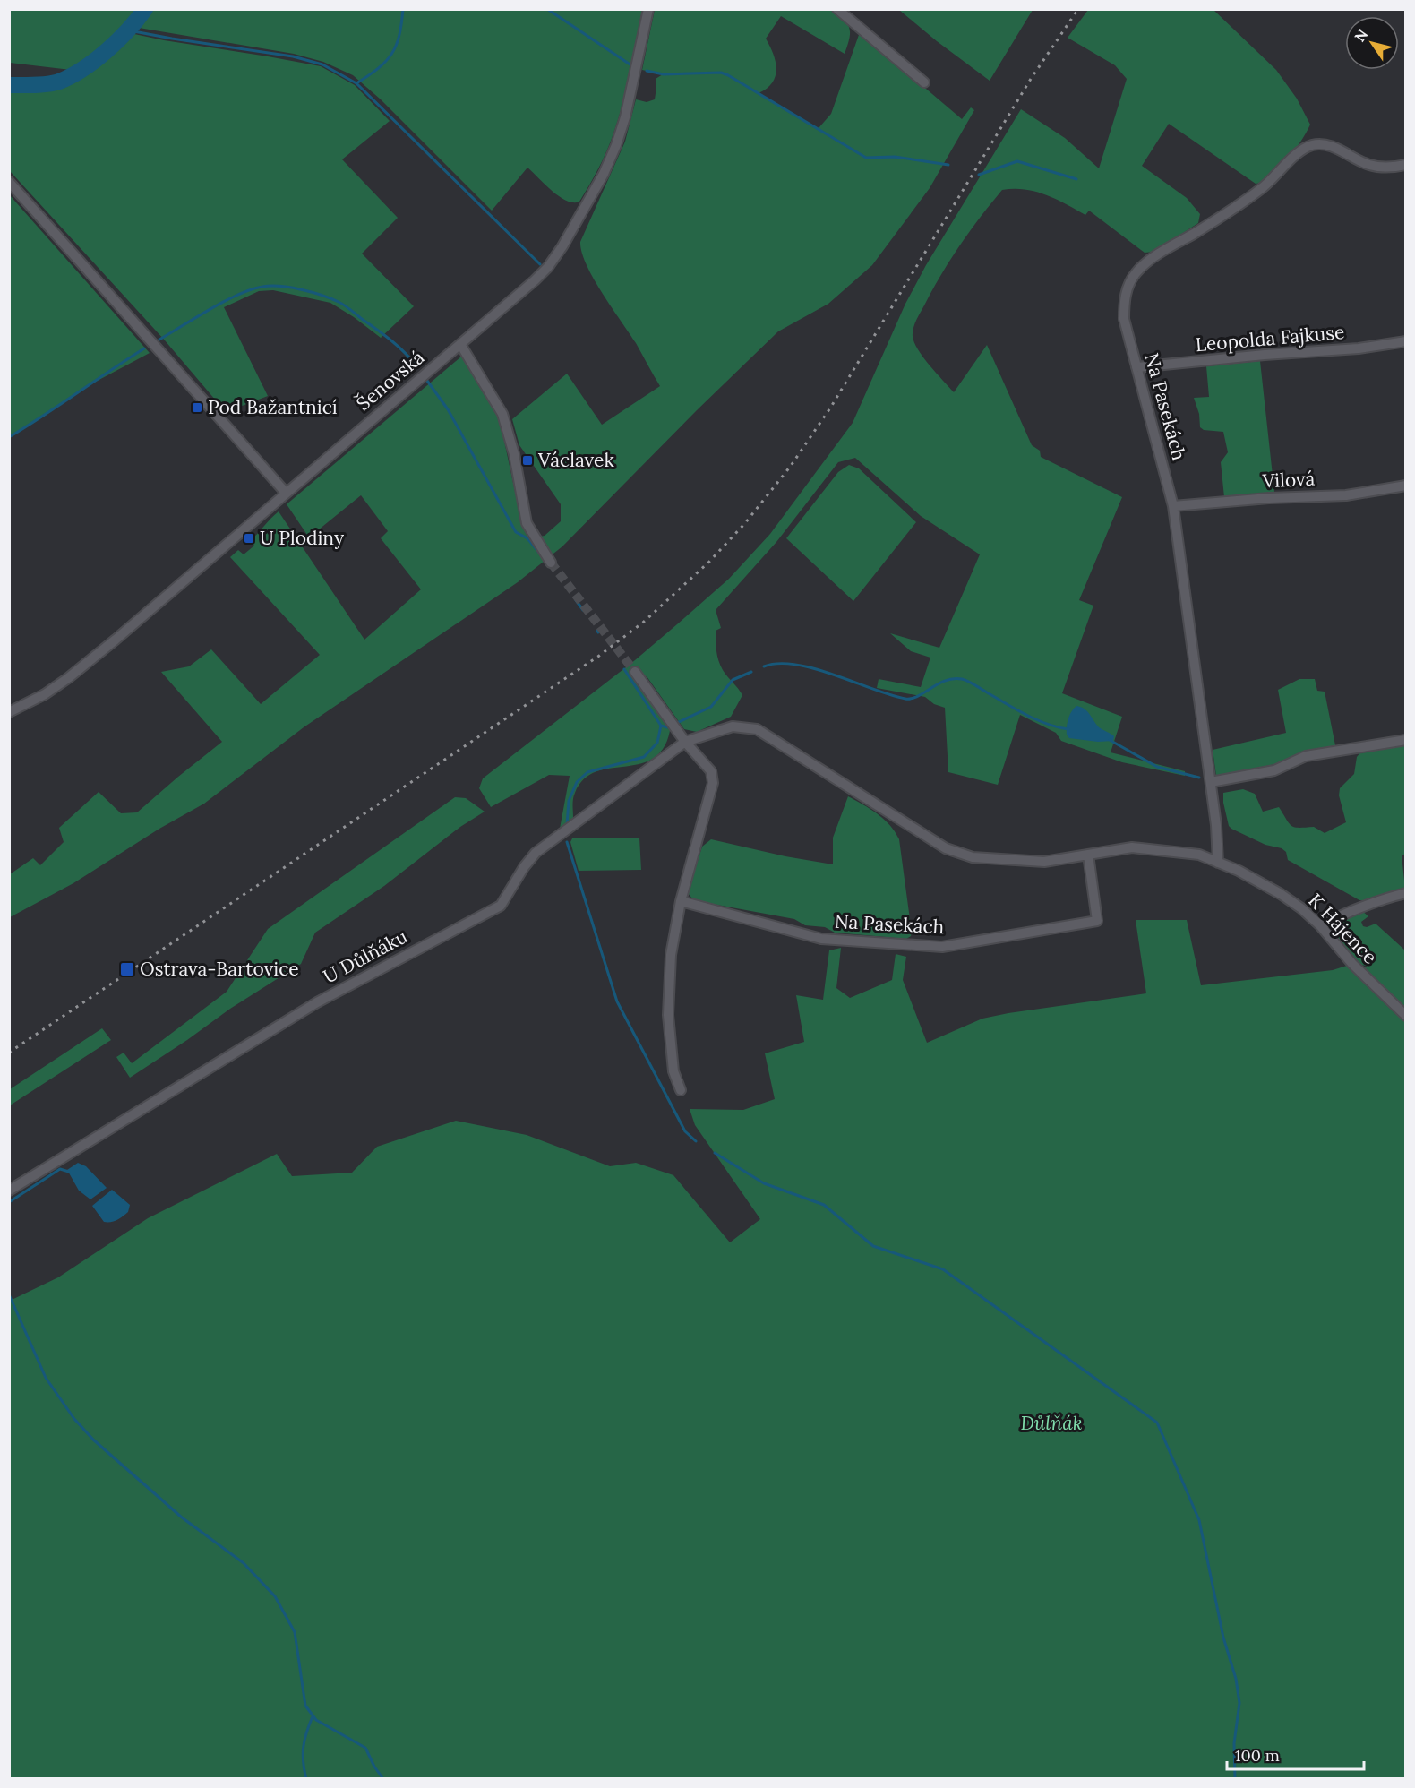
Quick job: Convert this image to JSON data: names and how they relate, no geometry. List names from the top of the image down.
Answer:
{
  "streets": {
    "street": [
      "Leopolda Fajkuse",
      "Šenovská",
      "Na Pasekách",
      "Vilová",
      "K Hájence",
      "U Důlňáku"
    ]
  },
  "crossings": [
    ["Leopolda Fajkuse", "Na Pasekách"],
    ["Na Pasekách", "Vilová"],
    ["Na Pasekách", "K Hájence"]
  ],
  "parks": ["Důlňák"],
  "places": {
    "transit": [
      "Pod Bažantnicí",
      "Václavek",
      "U Plodiny",
      "Ostrava-Bartovice"
    ]
  },
  "scale_bar": "100 m",
  "north": "top left"
}
